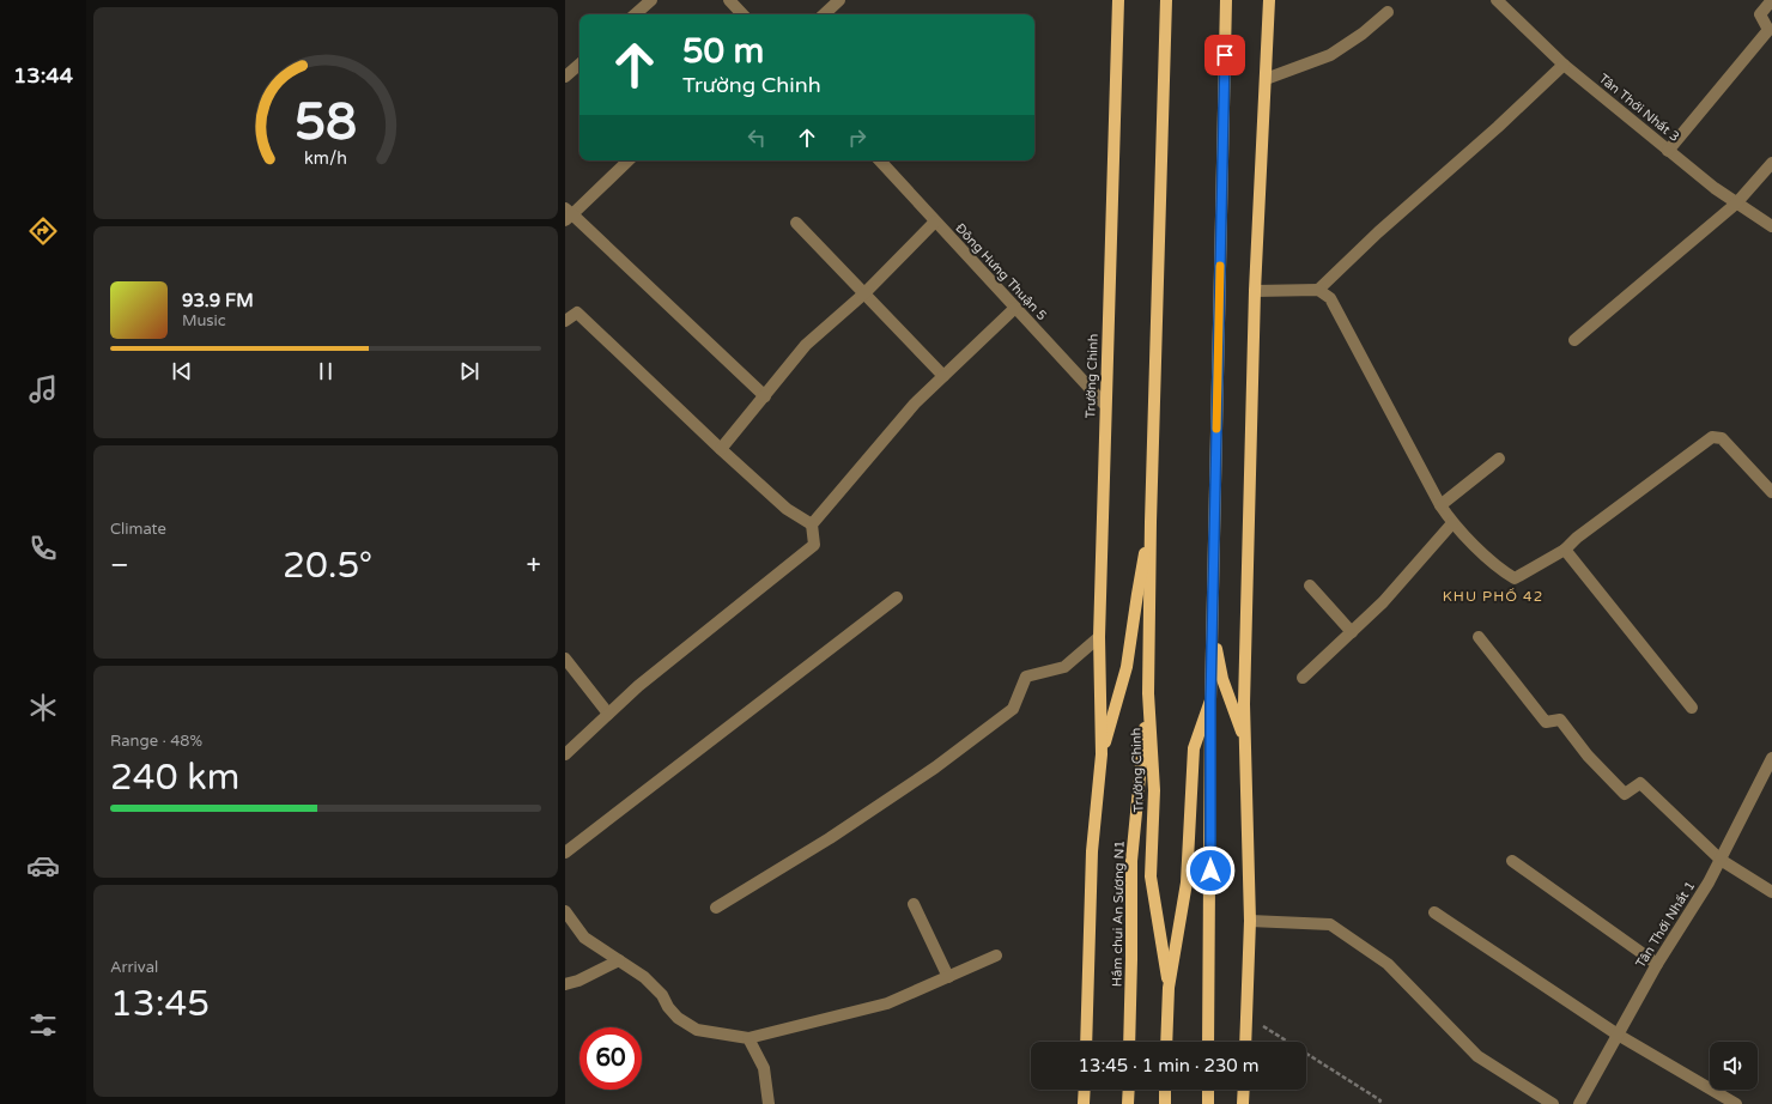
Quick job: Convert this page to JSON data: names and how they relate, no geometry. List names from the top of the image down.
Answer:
{
  "streets": {
    "main road": ["Trường Chinh", "Hầm chui An Sương N1"],
    "street": ["Tân Thới Nhất 3", "Đông Hưng Thuận 5", "Tân Thới Nhất 1"]
  },
  "crossings": [
    ["Đông Hưng Thuận 5", "Trường Chinh"],
    ["Trường Chinh", "Hầm chui An Sương N1"]
  ],
  "districts": ["KHU PHỐ 42"],
  "page": {
    "tabs": "13:44",
    "turn": ["50 m", "Trường Chinh"],
    "song": ["93.9 FM", "Music"],
    "tile": [
      "Climate",
      ["Range · 48%", "240 km"],
      ["Arrival", "13:45"]
    ],
    "heat": ["−", "20.5°", "+"],
    "limit": "60",
    "trip": "13:45 · 1 min · 230 m",
    "gauge": ["58", "km/h"]
  }
}
